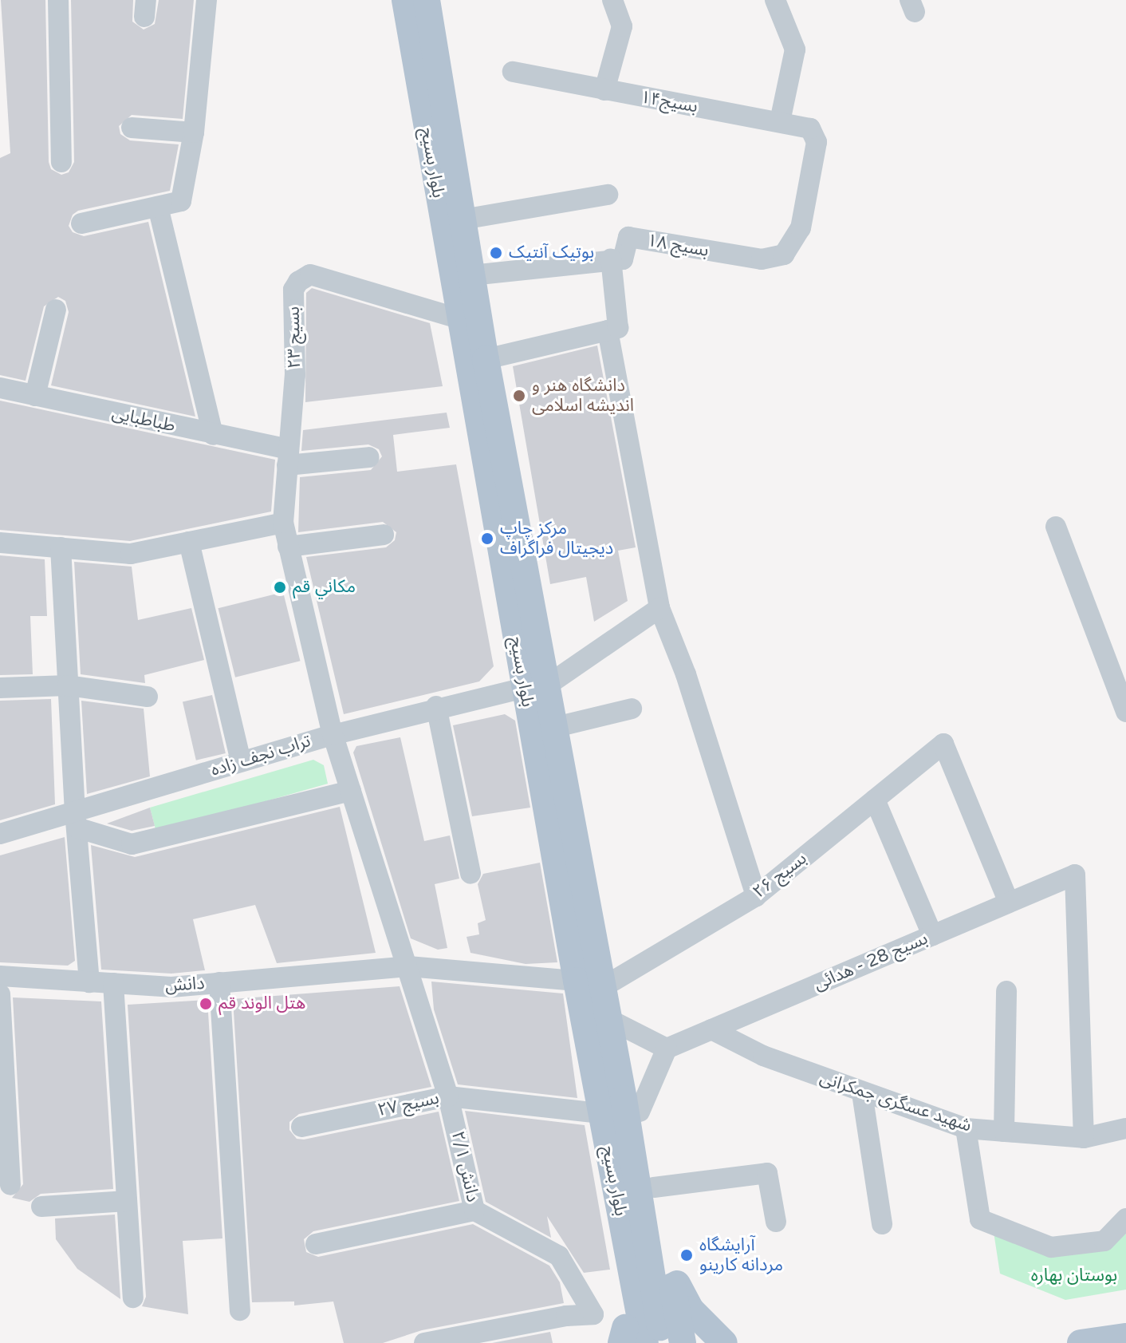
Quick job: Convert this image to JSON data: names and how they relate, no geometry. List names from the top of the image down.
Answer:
{
  "streets": {
    "main road": ["بلوار بسیج"],
    "street": [
      "بسیج۱۴",
      "بسیج ۱۸",
      "بسیج ۲۳",
      "طباطبایی",
      "تراب نجف زاده",
      "بسیج ۲۶",
      "بسیج 28 - هدائی",
      "دانش",
      "شهید عسگری جمکرانی",
      "بسیج ۲۷",
      "دانش ۲/۱"
    ]
  },
  "crossings": [
    ["بسیج۱۴", "بسیج ۱۸"],
    ["بلوار بسیج", "بسیج ۲۳"],
    ["بلوار بسیج", "تراب نجف زاده"],
    ["بلوار بسیج", "بسیج ۲۶"],
    ["بلوار بسیج", "دانش"],
    ["بلوار بسیج", "بسیج ۲۷"],
    ["بسیج ۲۳", "طباطبایی"],
    ["بسیج ۲۳", "دانش ۲/۱"],
    ["طباطبایی", "دانش ۲/۱"],
    ["تراب نجف زاده", "دانش ۲/۱"],
    ["بسیج ۲۶", "بسیج 28 - هدائی"],
    ["بسیج 28 - هدائی", "شهید عسگری جمکرانی"],
    ["دانش", "دانش ۲/۱"],
    ["بسیج ۲۷", "دانش ۲/۱"]
  ],
  "parks": ["بوستان بهاره"],
  "places": [
    "بوتیک آنتیک",
    "دانشگاه هنر و اندیشه اسلامی",
    "مرکز چاپ دیجیتال فراگراف",
    "مكاني قم",
    "هتل الوند قم",
    "آرایشگاه مردانه کارینو"
  ]
}
